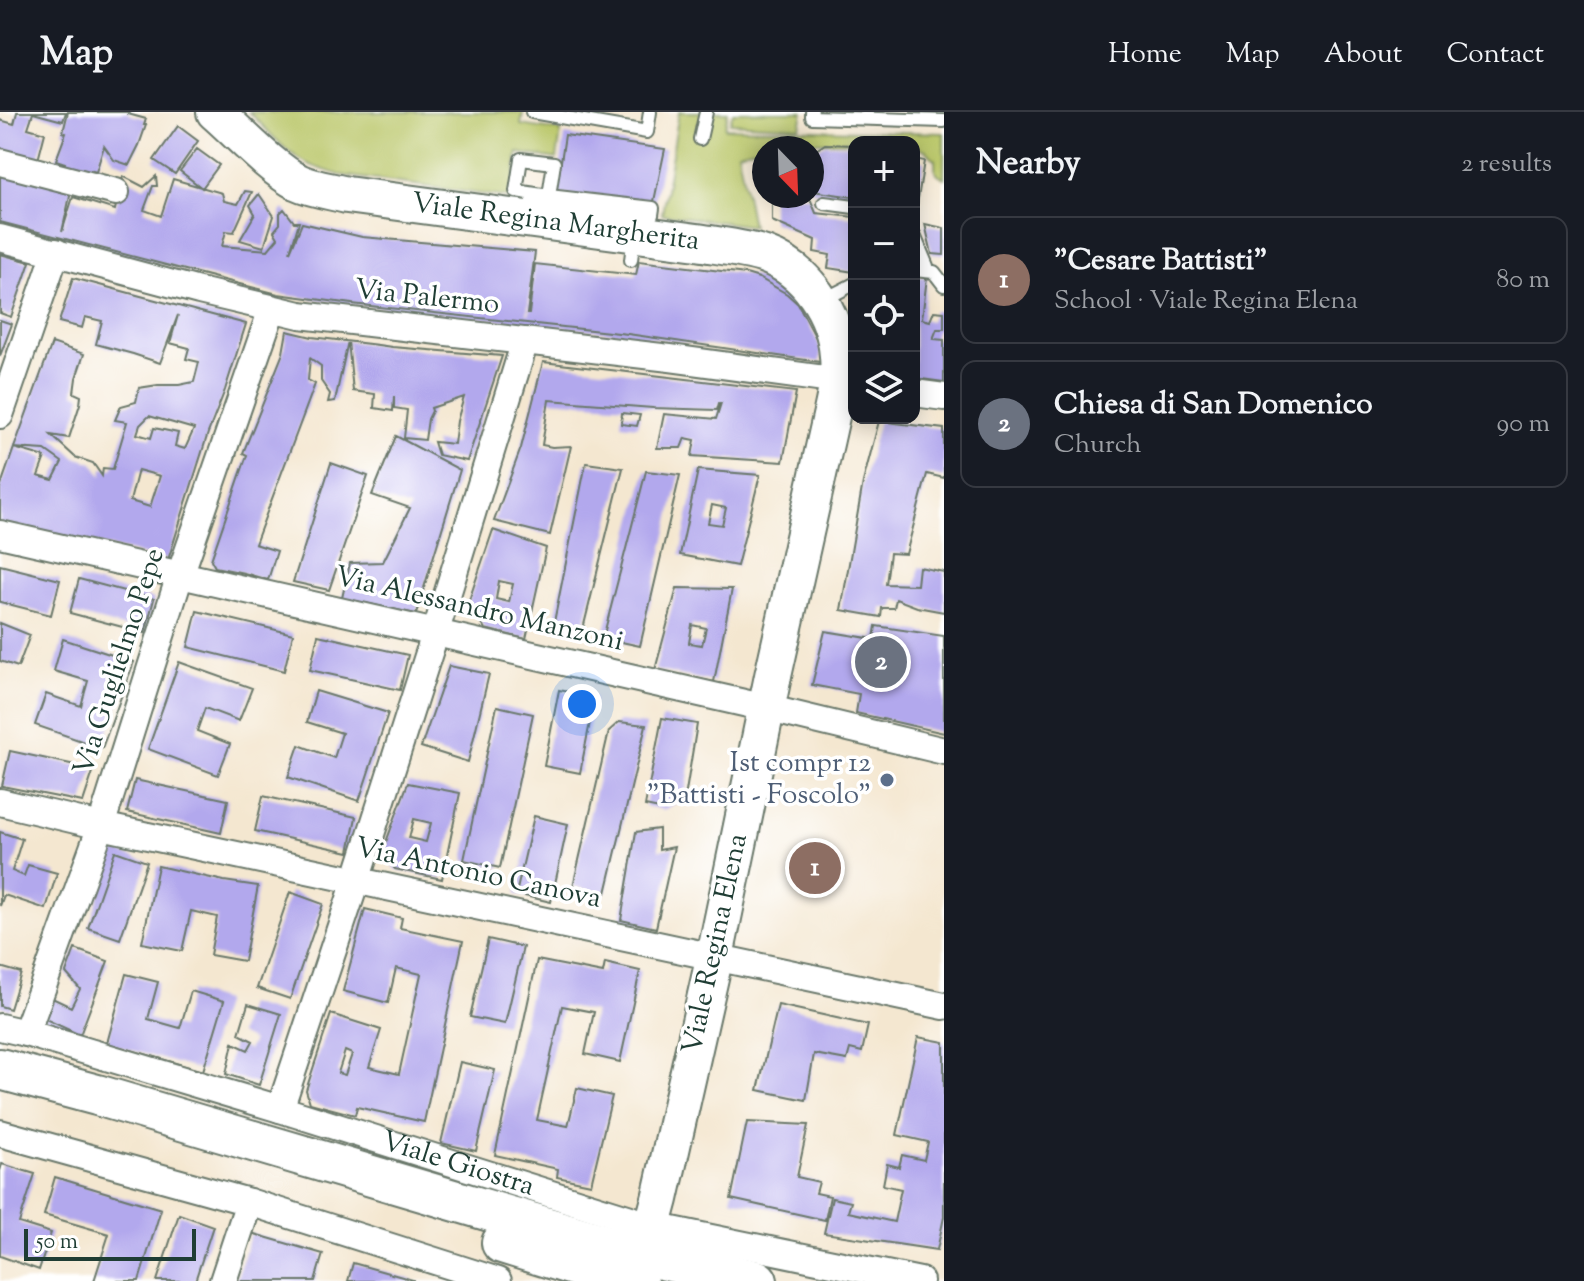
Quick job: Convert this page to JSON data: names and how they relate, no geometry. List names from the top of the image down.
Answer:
{
  "streets": {
    "main road": ["Viale Regina Margherita", "Viale Regina Elena", "Viale Giostra"],
    "street": [
      "Via Palermo",
      "Via Alessandro Manzoni",
      "Via Guglielmo Pepe",
      "Via Antonio Canova"
    ]
  },
  "crossings": [
    ["Viale Regina Margherita", "Via Palermo"],
    ["Viale Regina Margherita", "Viale Regina Elena"],
    ["Via Palermo", "Via Guglielmo Pepe"],
    ["Via Palermo", "Viale Regina Elena"],
    ["Via Alessandro Manzoni", "Via Guglielmo Pepe"],
    ["Via Alessandro Manzoni", "Viale Regina Elena"],
    ["Via Guglielmo Pepe", "Via Antonio Canova"],
    ["Via Guglielmo Pepe", "Viale Giostra"],
    ["Via Antonio Canova", "Viale Regina Elena"],
    ["Viale Regina Elena", "Viale Giostra"]
  ],
  "places": ["Ist compr 12 \"Battisti - Foscolo\""],
  "scale_bar": "50 m",
  "north": "bottom right",
  "page": {
    "header": "Map",
    "nav": [
      "Home",
      "Map",
      "About",
      "Contact"
    ],
    "heading": ["Nearby", "2 results"],
    "map_buttons": ["+", "−"],
    "list": [
      {
        "mark": "1",
        "name": "\"Cesare Battisti\"",
        "note": "School · Viale Regina Elena",
        "value": "80 m"
      },
      {
        "mark": "2",
        "name": "Chiesa di San Domenico",
        "note": "Church",
        "value": "90 m"
      }
    ],
    "pins": ["2", "1"],
    "scale": "50 m"
  }
}
